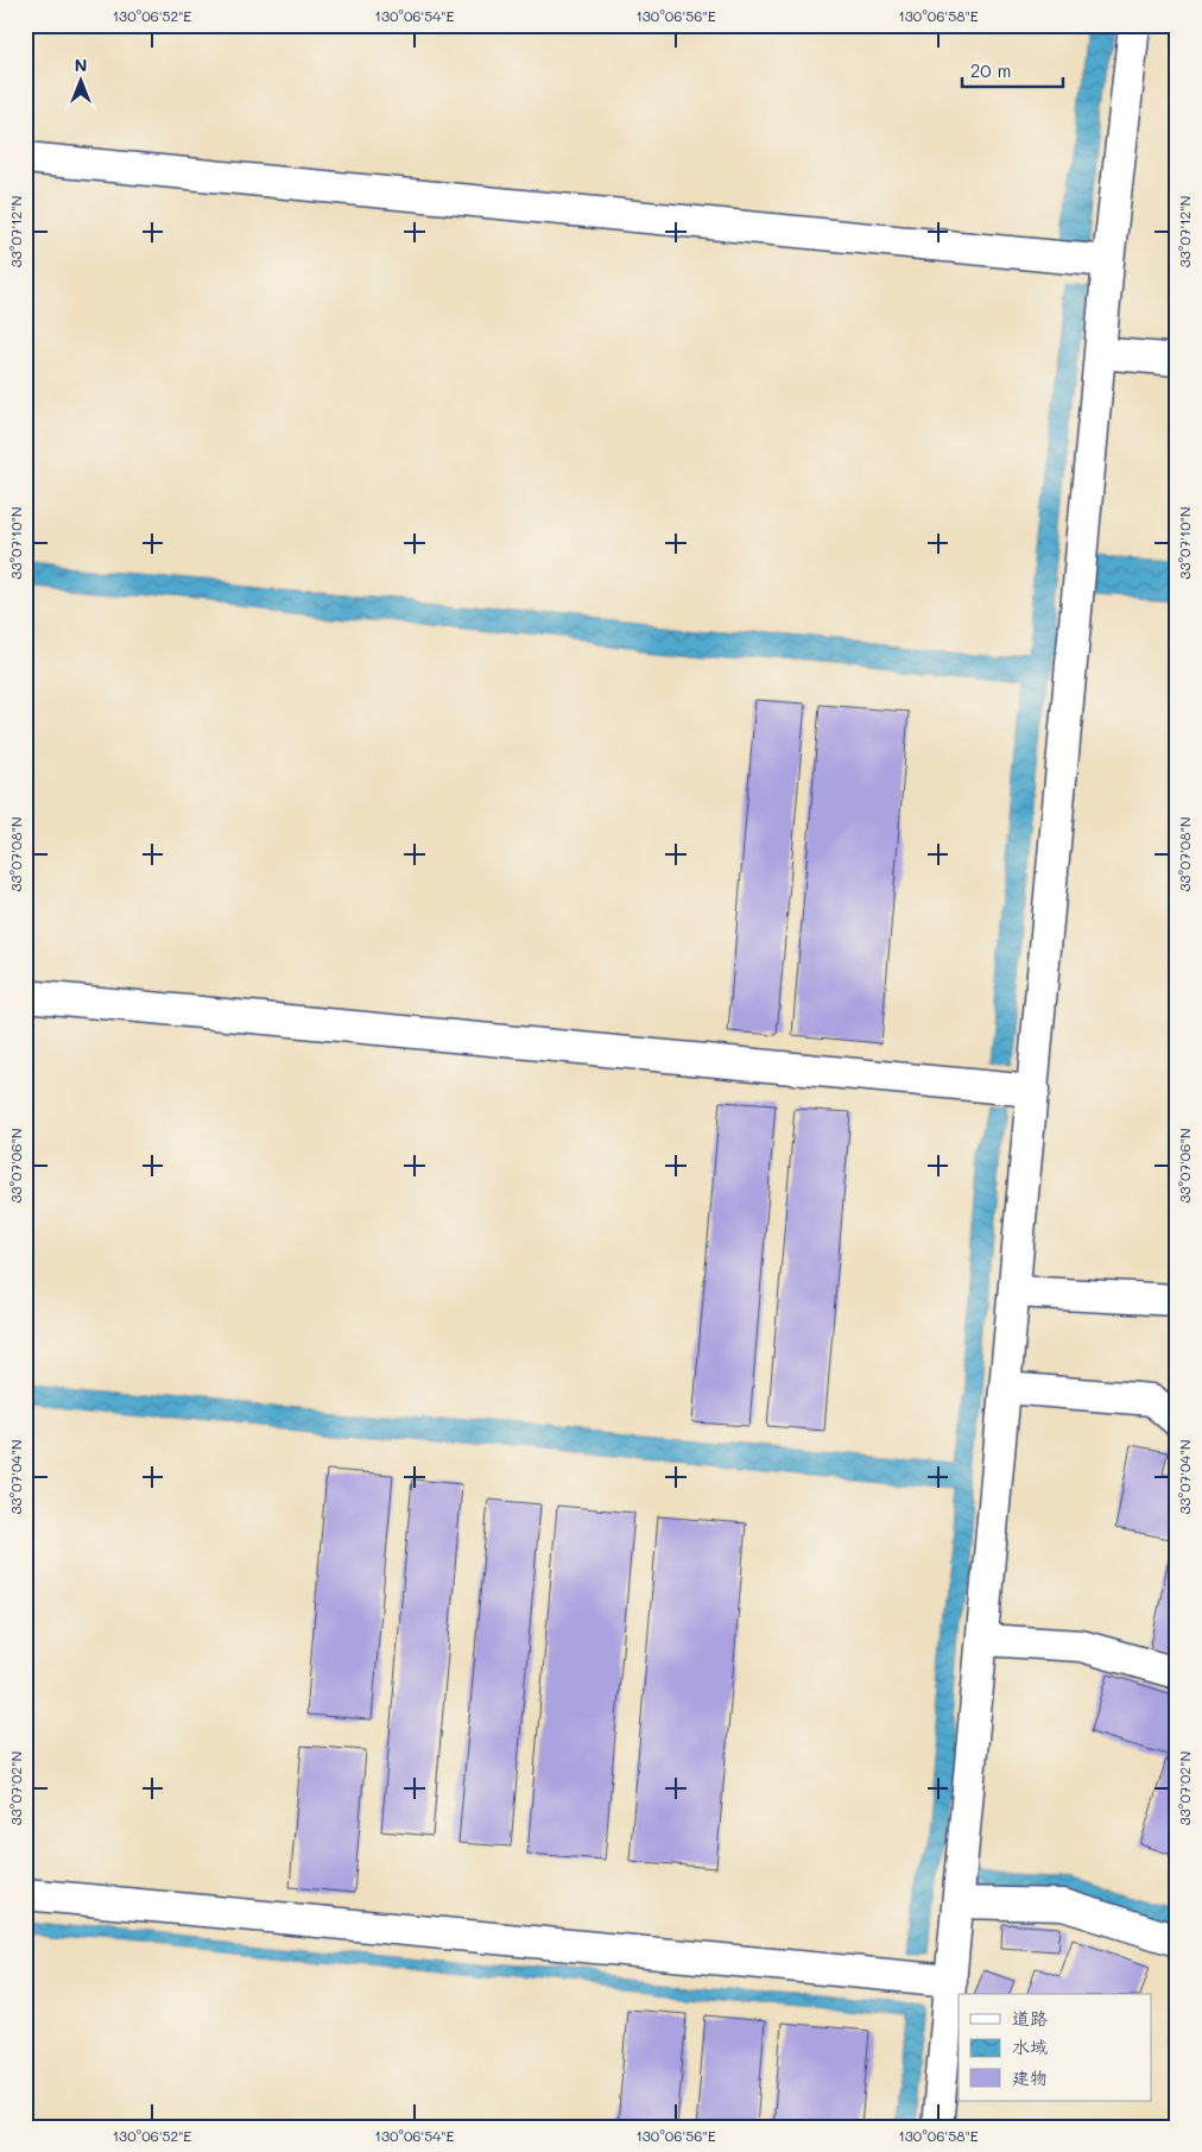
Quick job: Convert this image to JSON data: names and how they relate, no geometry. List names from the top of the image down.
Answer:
{
  "legend": ["道路", "水域", "建物"],
  "scale_bar": "20 m",
  "north": "top",
  "coordinates": [
    "130°06'52\"E",
    "130°06'54\"E",
    "130°06'56\"E",
    "130°06'58\"E",
    "33°07'12\"N",
    "33°07'10\"N",
    "33°07'08\"N",
    "33°07'06\"N",
    "33°07'04\"N",
    "33°07'02\"N"
  ]
}
